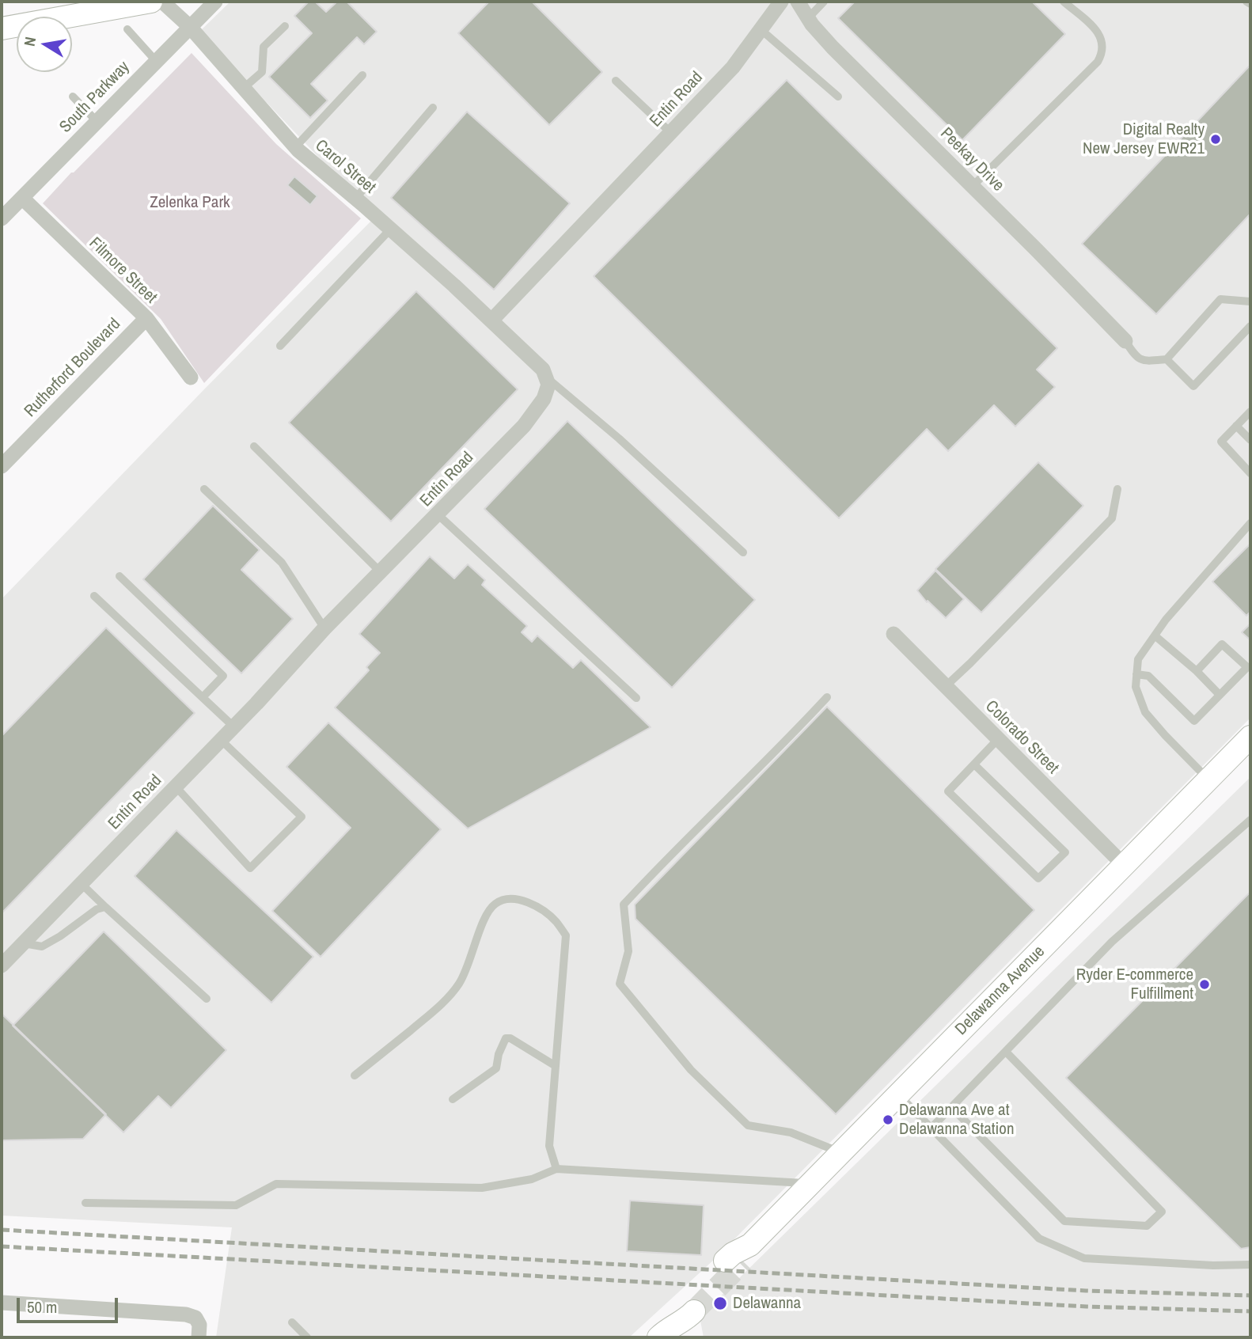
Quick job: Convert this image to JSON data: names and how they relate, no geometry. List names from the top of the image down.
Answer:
{
  "streets": {
    "street": [
      "South Parkway",
      "Entin Road",
      "Peekay Drive",
      "Carol Street",
      "Filmore Street",
      "Rutherford Boulevard",
      "Colorado Street",
      "Delawanna Avenue"
    ]
  },
  "crossings": [
    ["South Parkway", "Carol Street"],
    ["South Parkway", "Filmore Street"],
    ["Entin Road", "Carol Street"],
    ["Filmore Street", "Rutherford Boulevard"],
    ["Colorado Street", "Delawanna Avenue"]
  ],
  "parks": ["Zelenka Park"],
  "places": [
    "Digital Realty New Jersey EWR21",
    "Ryder E-commerce Fulfillment",
    "Delawanna Ave at Delawanna Station",
    "Delawanna"
  ],
  "scale_bar": "50 m",
  "north": "left"
}
